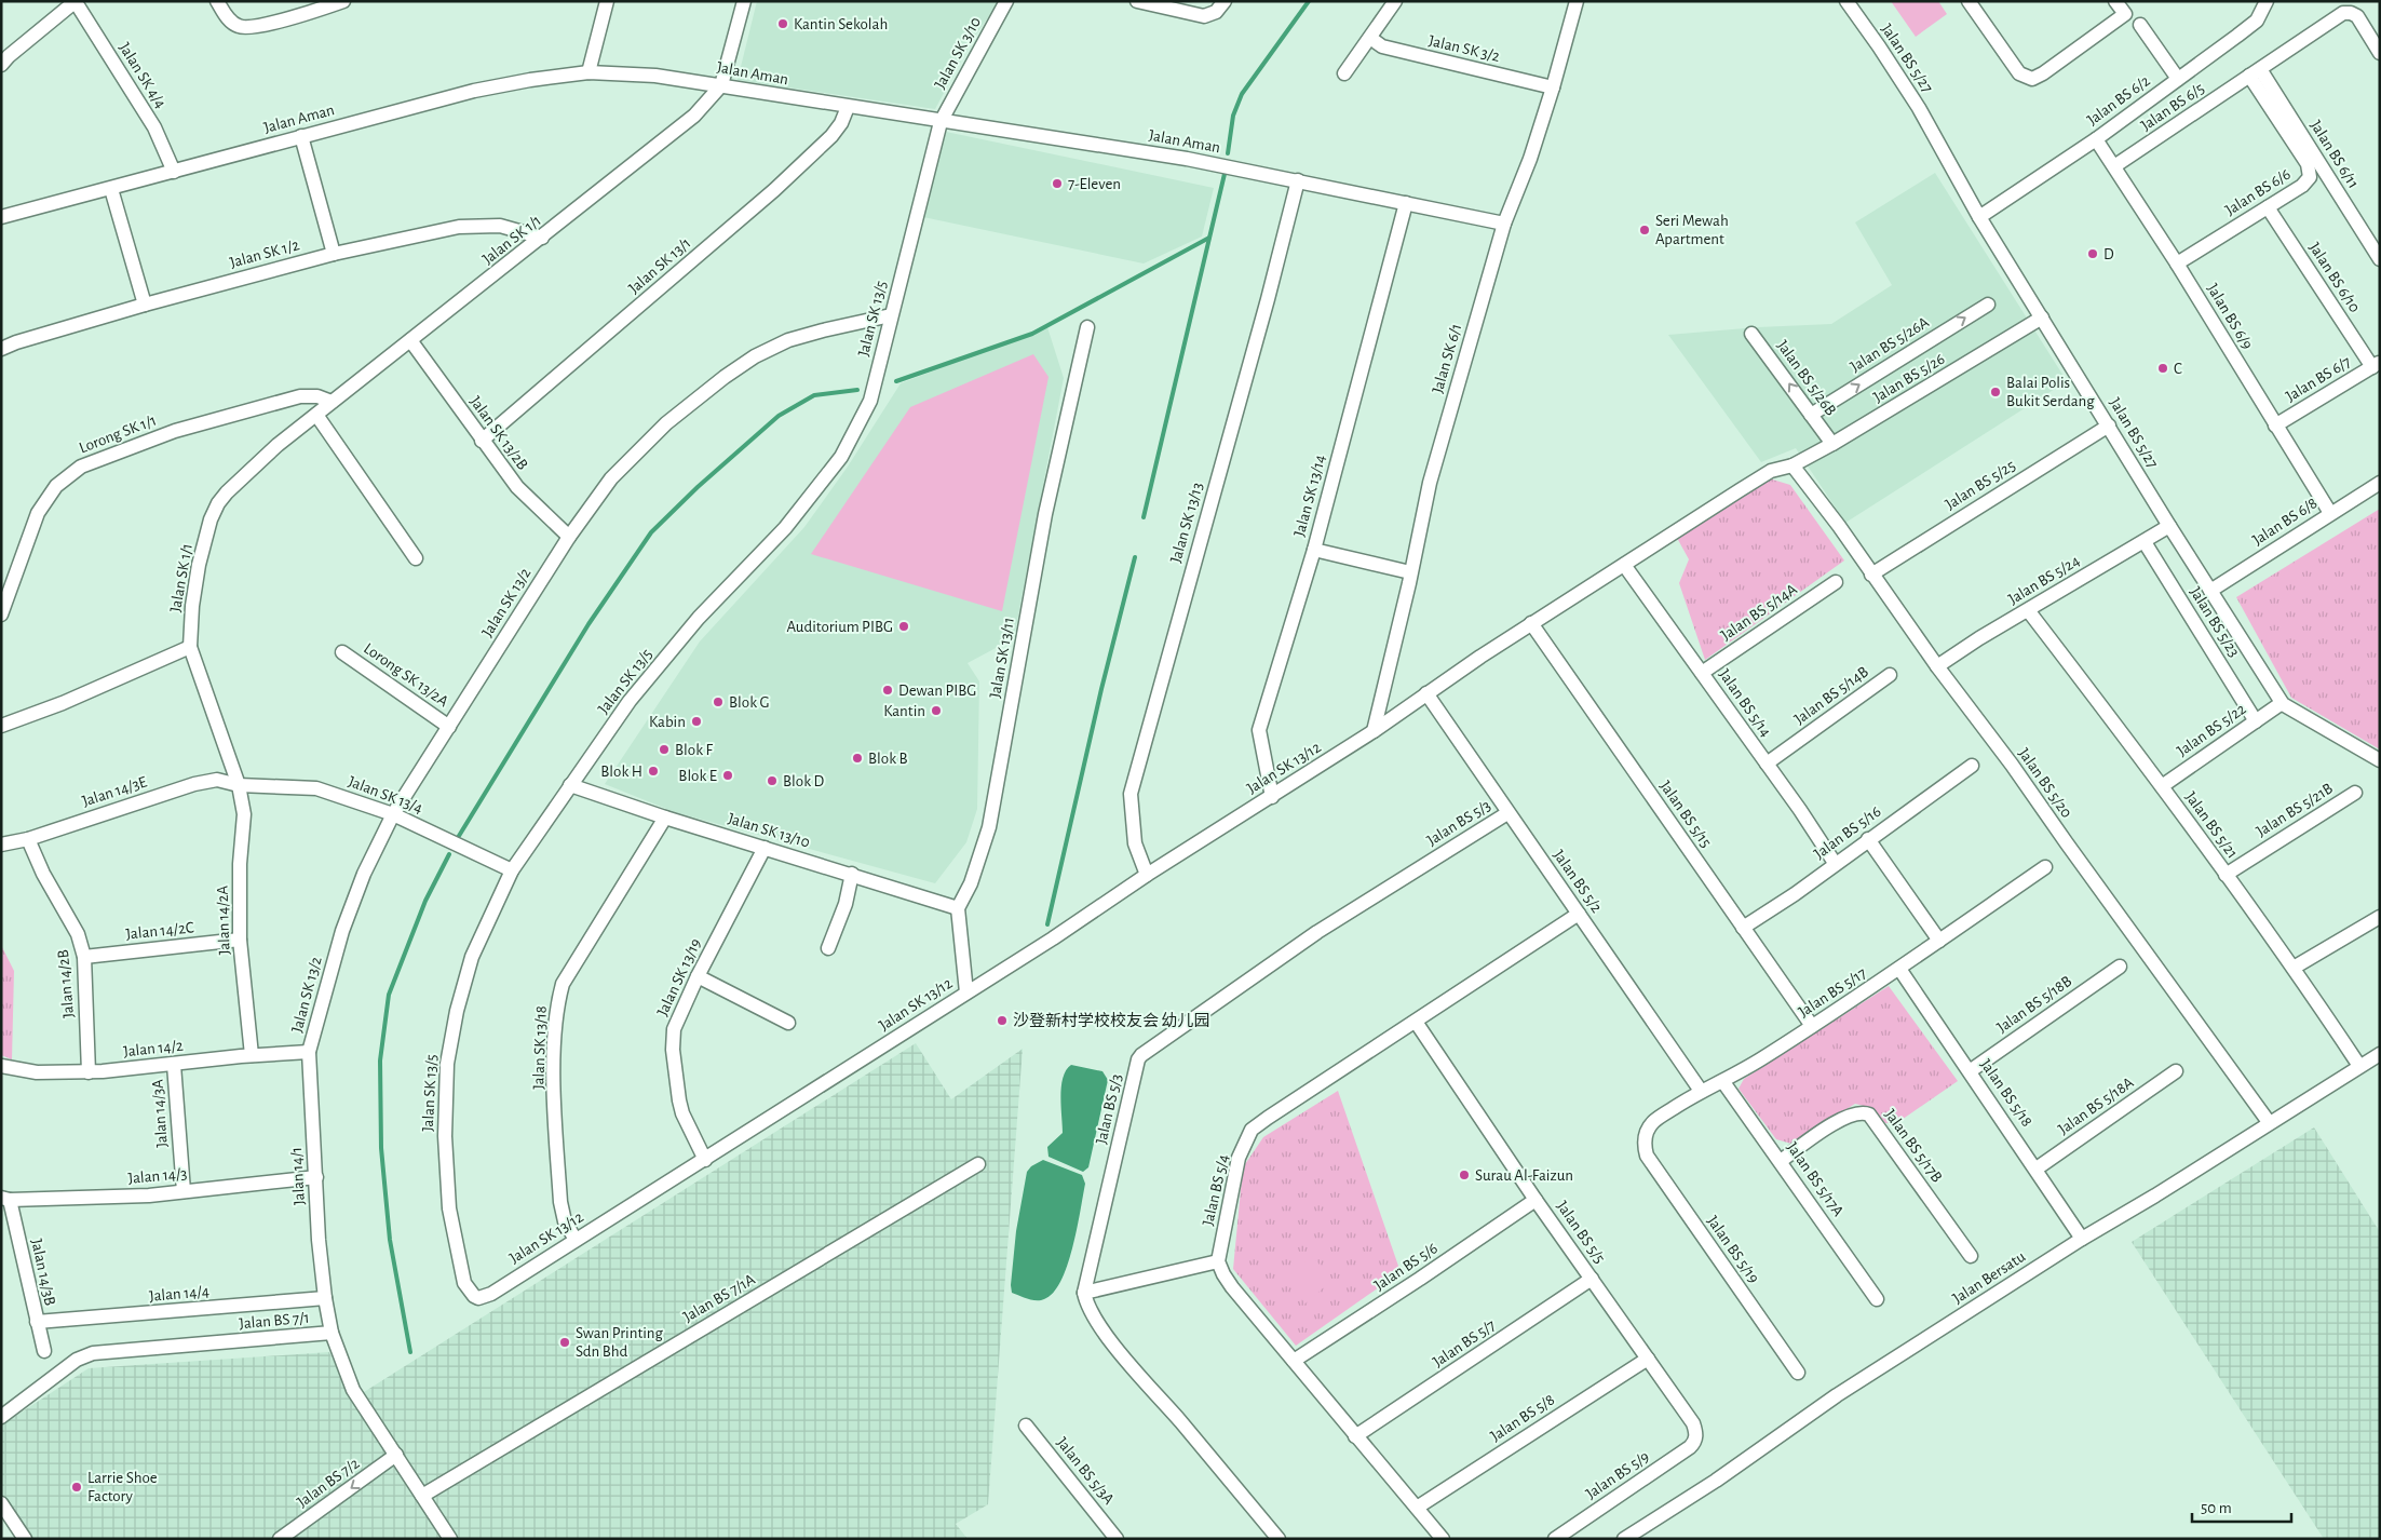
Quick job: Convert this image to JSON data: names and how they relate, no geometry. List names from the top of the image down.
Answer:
{
  "streets": {
    "street": [
      "Jalan SK 3/2",
      "Jalan SK 3/10",
      "Jalan BS 5/27",
      "Jalan Aman",
      "Jalan SK 4/4",
      "Jalan BS 6/2",
      "Jalan BS 6/5",
      "Jalan BS 6/11",
      "Jalan BS 6/6",
      "Jalan SK 1/1",
      "Jalan SK 1/2",
      "Jalan SK 13/1",
      "Jalan BS 6/10",
      "Jalan BS 6/9",
      "Jalan SK 13/5",
      "Jalan BS 5/26A",
      "Jalan SK 6/1",
      "Jalan BS 5/26B",
      "Jalan BS 5/26",
      "Jalan BS 6/7",
      "Jalan SK 13/2B",
      "Lorong SK 1/1",
      "Jalan BS 5/25",
      "Jalan SK 13/14",
      "Jalan BS 6/8",
      "Jalan SK 13/13",
      "Jalan BS 5/24",
      "Jalan SK 13/2",
      "Jalan BS 5/14A",
      "Jalan BS 5/23",
      "Jalan SK 13/11",
      "Lorong SK 13/2A",
      "Jalan BS 5/14B",
      "Jalan BS 5/14",
      "Jalan BS 5/22",
      "Jalan SK 13/12",
      "Jalan BS 5/20",
      "Jalan 14/3E",
      "Jalan SK 13/4",
      "Jalan BS 5/21B",
      "Jalan BS 5/15",
      "Jalan BS 5/3",
      "Jalan BS 5/21",
      "Jalan SK 13/10",
      "Jalan BS 5/16",
      "Jalan BS 5/2",
      "Jalan 14/2A",
      "Jalan 14/2C",
      "Jalan SK 13/19",
      "Jalan 14/2B",
      "Jalan BS 5/17",
      "Jalan BS 5/18B",
      "Jalan SK 13/18",
      "Jalan 14/2",
      "Jalan BS 5/18",
      "Jalan BS 5/18A",
      "Jalan 14/3A",
      "Jalan BS 5/17B",
      "Jalan 14/3",
      "Jalan 14/1",
      "Jalan BS 5/17A",
      "Jalan BS 5/4",
      "Jalan BS 5/5",
      "Jalan BS 5/19",
      "Jalan BS 5/6",
      "Jalan 14/3B",
      "Jalan Bersatu",
      "Jalan 14/4",
      "Jalan BS 7/1A",
      "Jalan BS 7/1",
      "Jalan BS 5/7",
      "Jalan BS 5/8",
      "Jalan BS 5/3A",
      "Jalan BS 5/9",
      "Jalan BS 7/2"
    ]
  },
  "crossings": [
    ["Jalan SK 3/2", "Jalan SK 6/1"],
    ["Jalan SK 3/10", "Jalan Aman"],
    ["Jalan SK 3/10", "Jalan SK 13/5"],
    ["Jalan BS 5/27", "Jalan BS 6/2"],
    ["Jalan BS 5/27", "Jalan BS 5/26"],
    ["Jalan BS 5/27", "Jalan BS 5/25"],
    ["Jalan BS 5/27", "Jalan BS 6/8"],
    ["Jalan BS 5/27", "Jalan BS 5/24"],
    ["Jalan BS 5/27", "Jalan BS 5/22"],
    ["Jalan Aman", "Jalan SK 4/4"],
    ["Jalan Aman", "Jalan SK 1/1"],
    ["Jalan Aman", "Jalan SK 13/1"],
    ["Jalan Aman", "Jalan SK 13/5"],
    ["Jalan Aman", "Jalan SK 6/1"],
    ["Jalan Aman", "Jalan SK 13/14"],
    ["Jalan Aman", "Jalan SK 13/13"],
    ["Jalan BS 6/2", "Jalan BS 6/9"],
    ["Jalan BS 6/5", "Jalan BS 6/11"],
    ["Jalan BS 6/5", "Jalan BS 6/6"],
    ["Jalan BS 6/5", "Jalan BS 6/9"],
    ["Jalan BS 6/11", "Jalan BS 6/6"],
    ["Jalan BS 6/6", "Jalan BS 6/10"],
    ["Jalan BS 6/6", "Jalan BS 6/9"],
    ["Jalan SK 1/1", "Jalan SK 1/2"],
    ["Jalan SK 1/1", "Jalan SK 13/2B"],
    ["Jalan SK 1/1", "Lorong SK 1/1"],
    ["Jalan SK 1/1", "Jalan 14/3E"],
    ["Jalan SK 1/1", "Jalan SK 13/4"],
    ["Jalan SK 1/1", "Jalan 14/2A"],
    ["Jalan SK 13/1", "Jalan SK 13/2B"],
    ["Jalan BS 6/10", "Jalan BS 6/7"],
    ["Jalan BS 6/9", "Jalan BS 6/7"],
    ["Jalan BS 6/9", "Jalan BS 6/8"],
    ["Jalan SK 13/5", "Jalan SK 13/2"],
    ["Jalan SK 13/5", "Jalan SK 13/12"],
    ["Jalan SK 13/5", "Jalan SK 13/4"],
    ["Jalan SK 13/5", "Jalan SK 13/10"],
    ["Jalan BS 5/26A", "Jalan BS 5/26B"],
    ["Jalan SK 6/1", "Jalan SK 13/12"],
    ["Jalan BS 5/26B", "Jalan BS 5/26"],
    ["Jalan BS 5/26", "Jalan BS 5/14"],
    ["Jalan BS 5/26", "Jalan SK 13/12"],
    ["Jalan BS 5/26", "Jalan BS 5/20"],
    ["Jalan SK 13/2B", "Jalan SK 13/2"],
    ["Jalan BS 5/25", "Jalan BS 5/20"],
    ["Jalan SK 13/14", "Jalan SK 13/12"],
    ["Jalan SK 13/13", "Jalan SK 13/12"],
    ["Jalan BS 5/24", "Jalan BS 5/23"],
    ["Jalan BS 5/24", "Jalan BS 5/20"],
    ["Jalan BS 5/24", "Jalan BS 5/21"],
    ["Jalan SK 13/2", "Lorong SK 13/2A"],
    ["Jalan SK 13/2", "Jalan SK 13/4"],
    ["Jalan SK 13/2", "Jalan 14/2"],
    ["Jalan SK 13/2", "Jalan 14/1"],
    ["Jalan BS 5/14A", "Jalan BS 5/14"],
    ["Jalan BS 5/23", "Jalan BS 5/22"],
    ["Jalan SK 13/11", "Jalan SK 13/10"],
    ["Jalan BS 5/14B", "Jalan BS 5/14"],
    ["Jalan BS 5/14", "Jalan SK 13/12"],
    ["Jalan BS 5/14", "Jalan BS 5/16"],
    ["Jalan BS 5/22", "Jalan BS 5/21"],
    ["Jalan SK 13/12", "Jalan BS 5/15"],
    ["Jalan SK 13/12", "Jalan BS 5/2"],
    ["Jalan SK 13/12", "Jalan SK 13/19"],
    ["Jalan SK 13/12", "Jalan SK 13/18"],
    ["Jalan BS 5/20", "Jalan Bersatu"],
    ["Jalan 14/3E", "Jalan SK 13/4"],
    ["Jalan 14/3E", "Jalan 14/2A"],
    ["Jalan 14/3E", "Jalan 14/2B"],
    ["Jalan SK 13/4", "Jalan 14/2A"],
    ["Jalan BS 5/21B", "Jalan BS 5/21"],
    ["Jalan BS 5/15", "Jalan BS 5/16"],
    ["Jalan BS 5/15", "Jalan BS 5/17"],
    ["Jalan BS 5/3", "Jalan BS 5/2"],
    ["Jalan BS 5/21", "Jalan Bersatu"],
    ["Jalan SK 13/10", "Jalan SK 13/19"],
    ["Jalan SK 13/10", "Jalan SK 13/18"],
    ["Jalan BS 5/2", "Jalan BS 5/17"],
    ["Jalan BS 5/2", "Jalan BS 5/4"],
    ["Jalan 14/2A", "Jalan 14/2C"],
    ["Jalan 14/2A", "Jalan 14/2"],
    ["Jalan 14/2C", "Jalan 14/2B"],
    ["Jalan 14/2B", "Jalan 14/2"],
    ["Jalan BS 5/17", "Jalan BS 5/18"],
    ["Jalan BS 5/17", "Jalan BS 5/17A"],
    ["Jalan BS 5/17", "Jalan BS 5/19"],
    ["Jalan BS 5/18B", "Jalan BS 5/18"],
    ["Jalan 14/2", "Jalan 14/3A"],
    ["Jalan 14/2", "Jalan 14/1"],
    ["Jalan BS 5/18", "Jalan BS 5/18A"],
    ["Jalan BS 5/18", "Jalan Bersatu"],
    ["Jalan 14/3A", "Jalan 14/3"],
    ["Jalan BS 5/17B", "Jalan BS 5/17A"],
    ["Jalan 14/3", "Jalan 14/1"],
    ["Jalan 14/3", "Jalan 14/3B"],
    ["Jalan 14/1", "Jalan 14/4"],
    ["Jalan 14/1", "Jalan BS 7/1"],
    ["Jalan BS 5/4", "Jalan BS 5/5"],
    ["Jalan BS 5/5", "Jalan BS 5/6"],
    ["Jalan BS 5/5", "Jalan BS 5/7"],
    ["Jalan BS 5/5", "Jalan BS 5/8"],
    ["Jalan BS 5/5", "Jalan BS 5/9"],
    ["Jalan 14/3B", "Jalan 14/4"],
    ["Jalan BS 7/1A", "Jalan BS 7/1"],
    ["Jalan BS 7/1", "Jalan BS 7/2"]
  ],
  "one_way": ["Jalan BS 5/26A", "Jalan BS 5/26B", "Jalan BS 7/2"],
  "places": [
    "Kantin Sekolah",
    "7-Eleven",
    "Seri Mewah Apartment",
    "D",
    "C",
    "Balai Polis Bukit Serdang",
    "Auditorium PIBG",
    "Dewan PIBG",
    "Blok G",
    "Kantin",
    "Kabin",
    "Blok F",
    "Blok B",
    "Blok H",
    "Blok E",
    "Blok D",
    "沙登新村学校校友会 幼儿园",
    "Surau Al-Faizun",
    "Swan Printing Sdn Bhd",
    "Larrie Shoe Factory"
  ],
  "scale_bar": "50 m"
}
